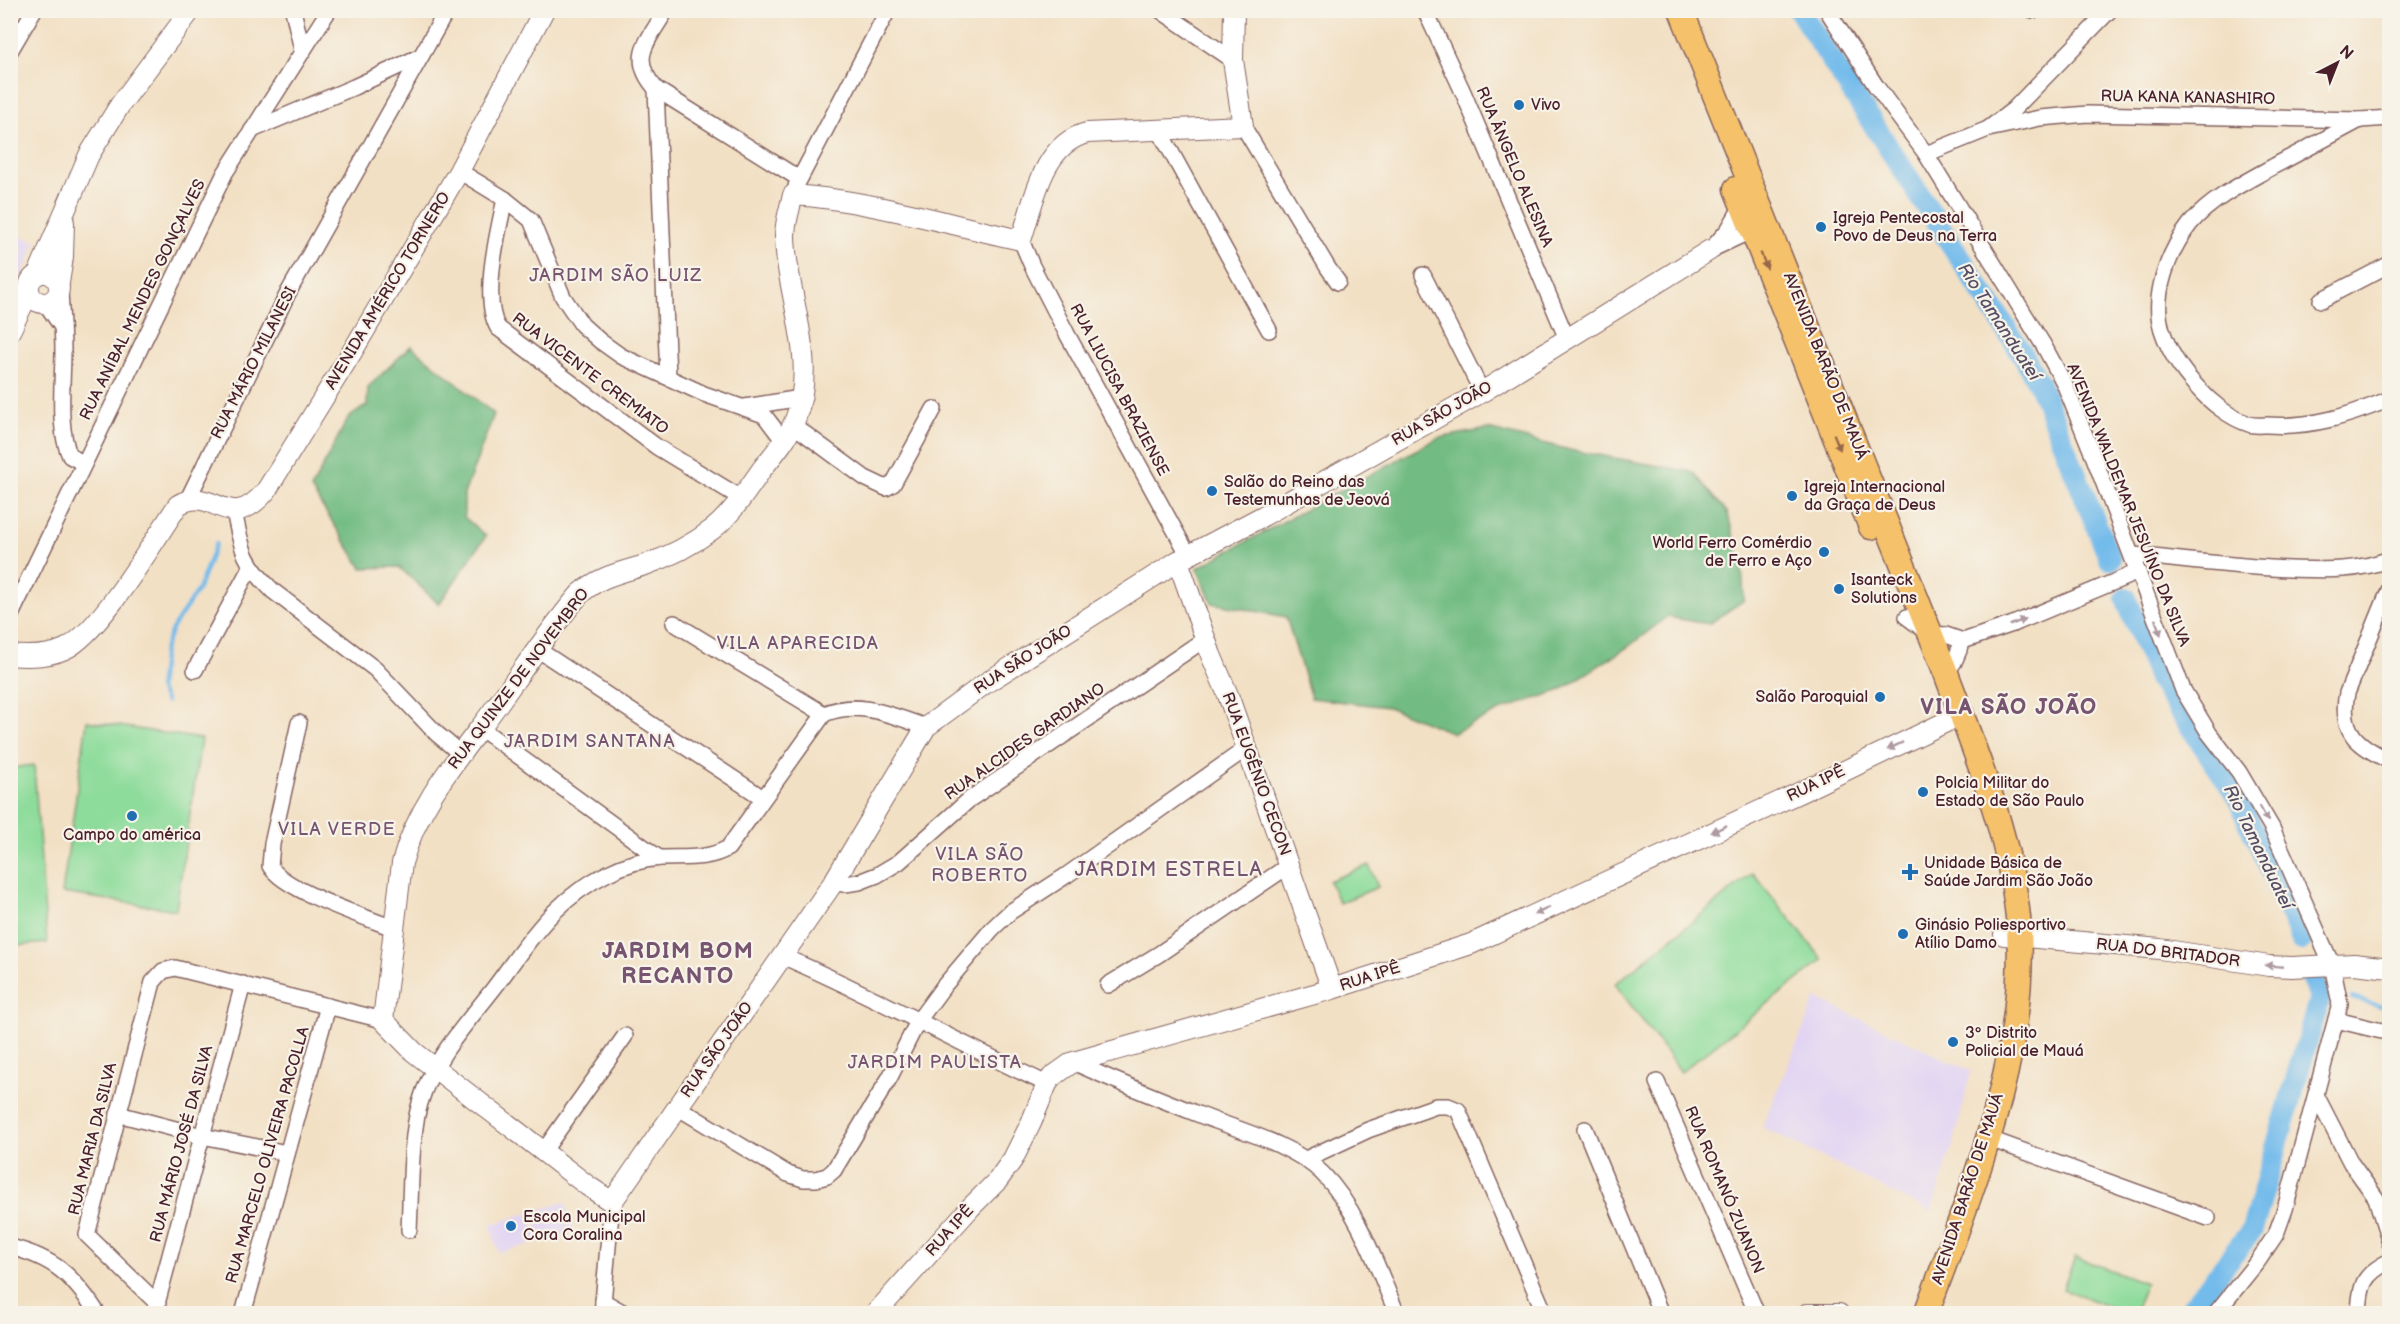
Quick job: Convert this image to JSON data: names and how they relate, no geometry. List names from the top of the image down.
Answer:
{
  "streets": {
    "main road": ["AVENIDA BARÃO DE MAUÁ"],
    "street": [
      "RUA KANA KANASHIRO",
      "RUA ÂNGELO ALESINA",
      "AVENIDA AMÉRICO TORNERO",
      "RUA ANÍBAL MENDES GONÇALVES",
      "RUA MÁRIO MILANESI",
      "RUA VICENTE CREMIATO",
      "RUA LIUCISA BRAZIENSE",
      "RUA SÃO JOÃO",
      "AVENIDA WALDEMAR JESUÍNO DA SILVA",
      "RUA QUINZE DE NOVEMBRO",
      "RUA ALCIDES GARDIANO",
      "RUA EUGÊNIO CECON",
      "RUA IPÊ",
      "RUA DO BRITADOR",
      "RUA MARIA DA SILVA",
      "RUA MÁRIO JOSÉ DA SILVA",
      "RUA MARCELO OLIVEIRA PACOLLA",
      "RUA ROMANÓ ZUANON"
    ]
  },
  "crossings": [
    ["RUA ÂNGELO ALESINA", "RUA SÃO JOÃO"],
    ["AVENIDA BARÃO DE MAUÁ", "RUA SÃO JOÃO"],
    ["AVENIDA BARÃO DE MAUÁ", "RUA IPÊ"],
    ["AVENIDA BARÃO DE MAUÁ", "RUA DO BRITADOR"],
    ["RUA VICENTE CREMIATO", "RUA QUINZE DE NOVEMBRO"],
    ["RUA LIUCISA BRAZIENSE", "RUA SÃO JOÃO"],
    ["RUA LIUCISA BRAZIENSE", "RUA EUGÊNIO CECON"],
    ["RUA SÃO JOÃO", "RUA ALCIDES GARDIANO"],
    ["RUA SÃO JOÃO", "RUA EUGÊNIO CECON"],
    ["AVENIDA WALDEMAR JESUÍNO DA SILVA", "RUA DO BRITADOR"],
    ["RUA ALCIDES GARDIANO", "RUA EUGÊNIO CECON"],
    ["RUA EUGÊNIO CECON", "RUA IPÊ"],
    ["RUA MARIA DA SILVA", "RUA MÁRIO JOSÉ DA SILVA"]
  ],
  "one_way": ["RUA IPÊ", "RUA DO BRITADOR"],
  "districts": [
    "JARDIM SÃO LUIZ",
    "VILA APARECIDA",
    "VILA SÃO JOÃO",
    "JARDIM SANTANA",
    "VILA VERDE",
    "VILA SÃO ROBERTO",
    "JARDIM ESTRELA",
    "JARDIM BOM RECANTO",
    "JARDIM PAULISTA"
  ],
  "water": ["Rio Tamanduateí"],
  "places": {
    "other": [
      "Vivo",
      "Igreja Pentecostal Povo de Deus na Terra",
      "Salão do Reino das Testemunhas de Jeová",
      "Igreja Internacional da Graça de Deus",
      "World Ferro Comérdio de Ferro e Aço",
      "Isanteck Solutions",
      "Salão Paroquial",
      "Polcia Militar do Estado de São Paulo",
      "Campo do américa",
      "Ginásio Poliesportivo Atílio Damo",
      "3º Distrito Policial de Mauá",
      "Escola Municipal Cora Coralina"
    ],
    "health": ["Unidade Básica de Saúde Jardim São João"]
  },
  "north": "top right"
}
